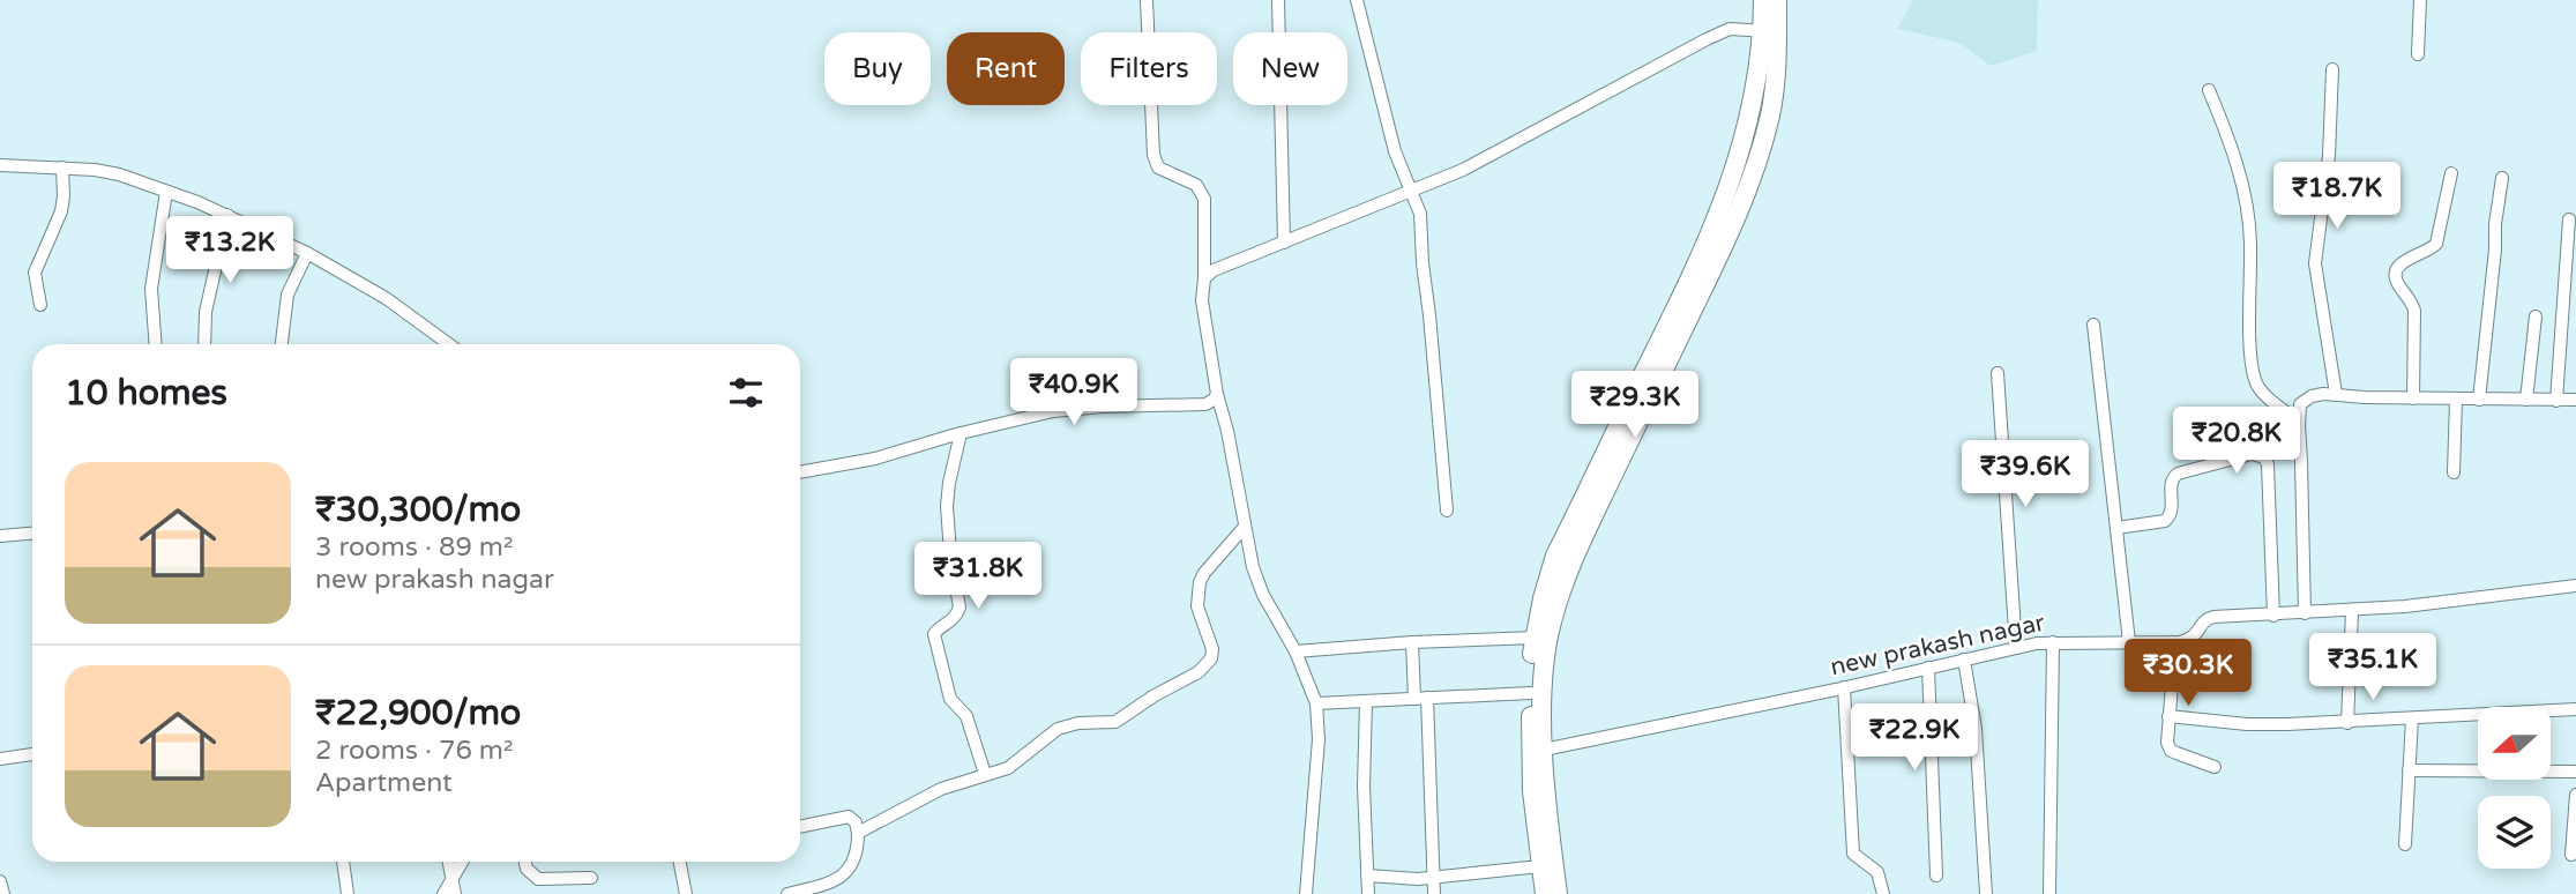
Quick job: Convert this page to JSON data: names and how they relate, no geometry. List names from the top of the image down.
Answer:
{
  "streets": {
    "street": ["new prakash nagar"]
  },
  "north": "left",
  "page": {
    "chip": [
      "Buy",
      "Rent",
      "Filters",
      "New"
    ],
    "price": [
      "₹18.7K",
      "₹13.2K",
      "₹40.9K",
      "₹29.3K",
      "₹20.8K",
      "₹39.6K",
      "₹31.8K",
      "₹35.1K",
      "₹30.3K",
      "₹22.9K"
    ],
    "heading": "10 homes",
    "list": [
      {
        "name": "₹30,300/mo",
        "note": "3 rooms · 89 m² · new prakash nagar"
      },
      {
        "name": "₹22,900/mo",
        "note": "2 rooms · 76 m² · Apartment"
      }
    ]
  }
}
